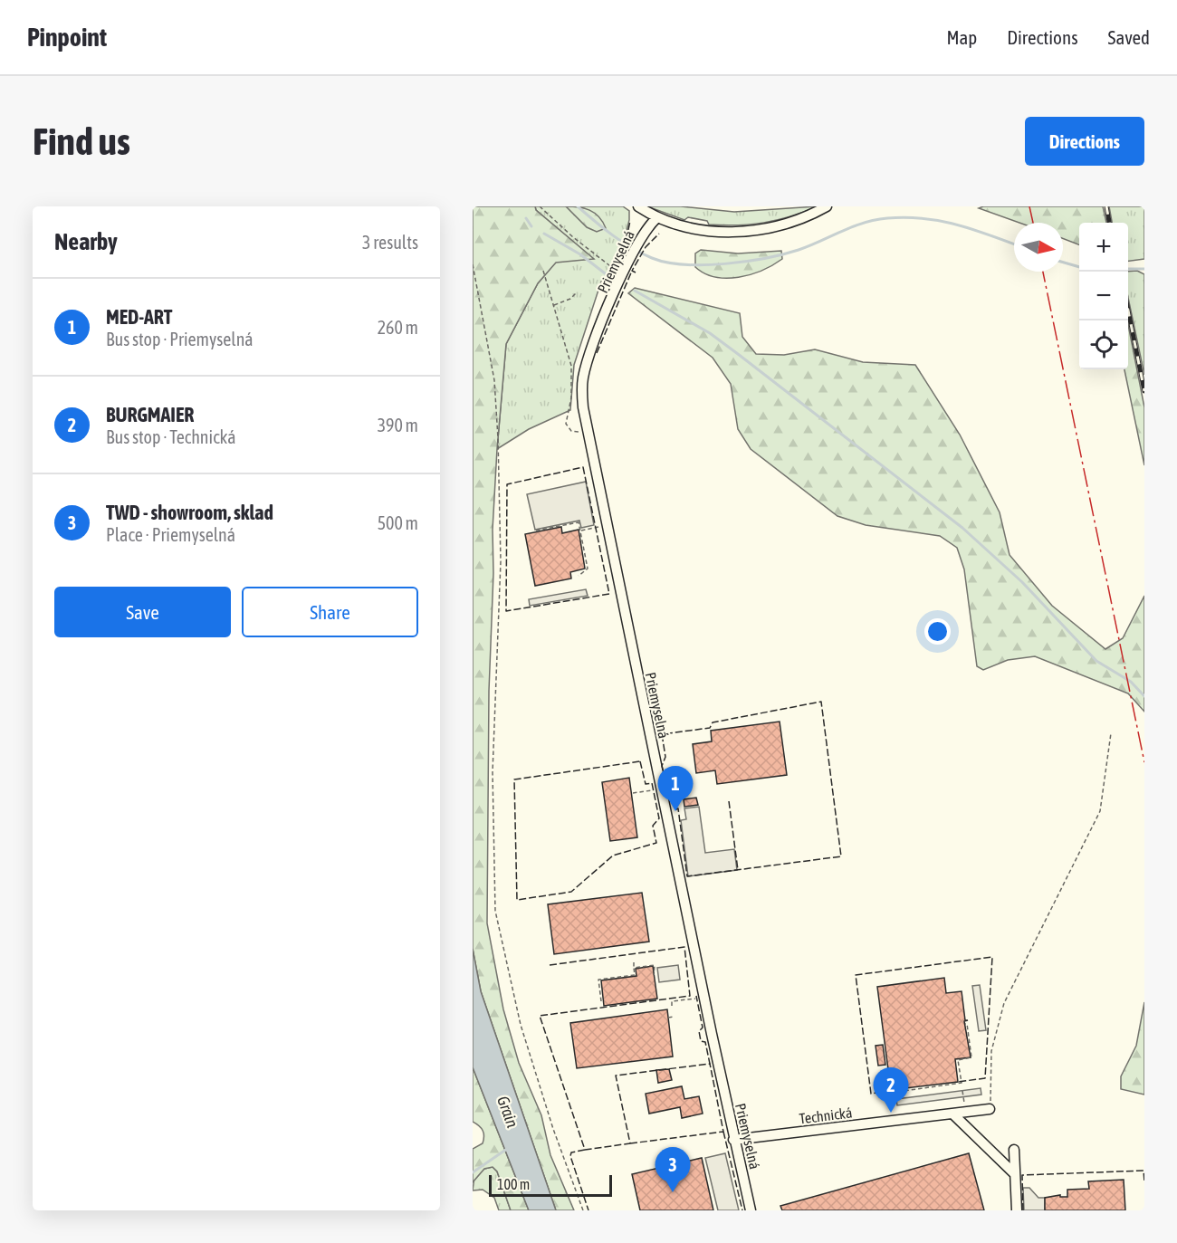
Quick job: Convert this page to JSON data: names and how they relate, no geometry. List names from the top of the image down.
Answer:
{
  "streets": {
    "street": ["Priemyselná", "Technická"]
  },
  "crossings": [
    ["Priemyselná", "Technická"]
  ],
  "water": ["Grain"],
  "scale_bar": "100 m",
  "north": "right",
  "page": {
    "header": "Pinpoint",
    "nav": ["Map", "Directions", "Saved"],
    "buttons": [
      "Directions",
      ["Save", "Share"]
    ],
    "title": "Find us",
    "heading": ["Nearby", "3 results"],
    "map_buttons": ["+", "−"],
    "list": [
      {
        "mark": "1",
        "name": "MED-ART",
        "note": "Bus stop · Priemyselná",
        "value": "260 m"
      },
      {
        "mark": "2",
        "name": "BURGMAIER",
        "note": "Bus stop · Technická",
        "value": "390 m"
      },
      {
        "mark": "3",
        "name": "TWD - showroom, sklad",
        "note": "Place · Priemyselná",
        "value": "500 m"
      }
    ],
    "pins": ["1", "2", "3"],
    "scale": "100 m"
  }
}
